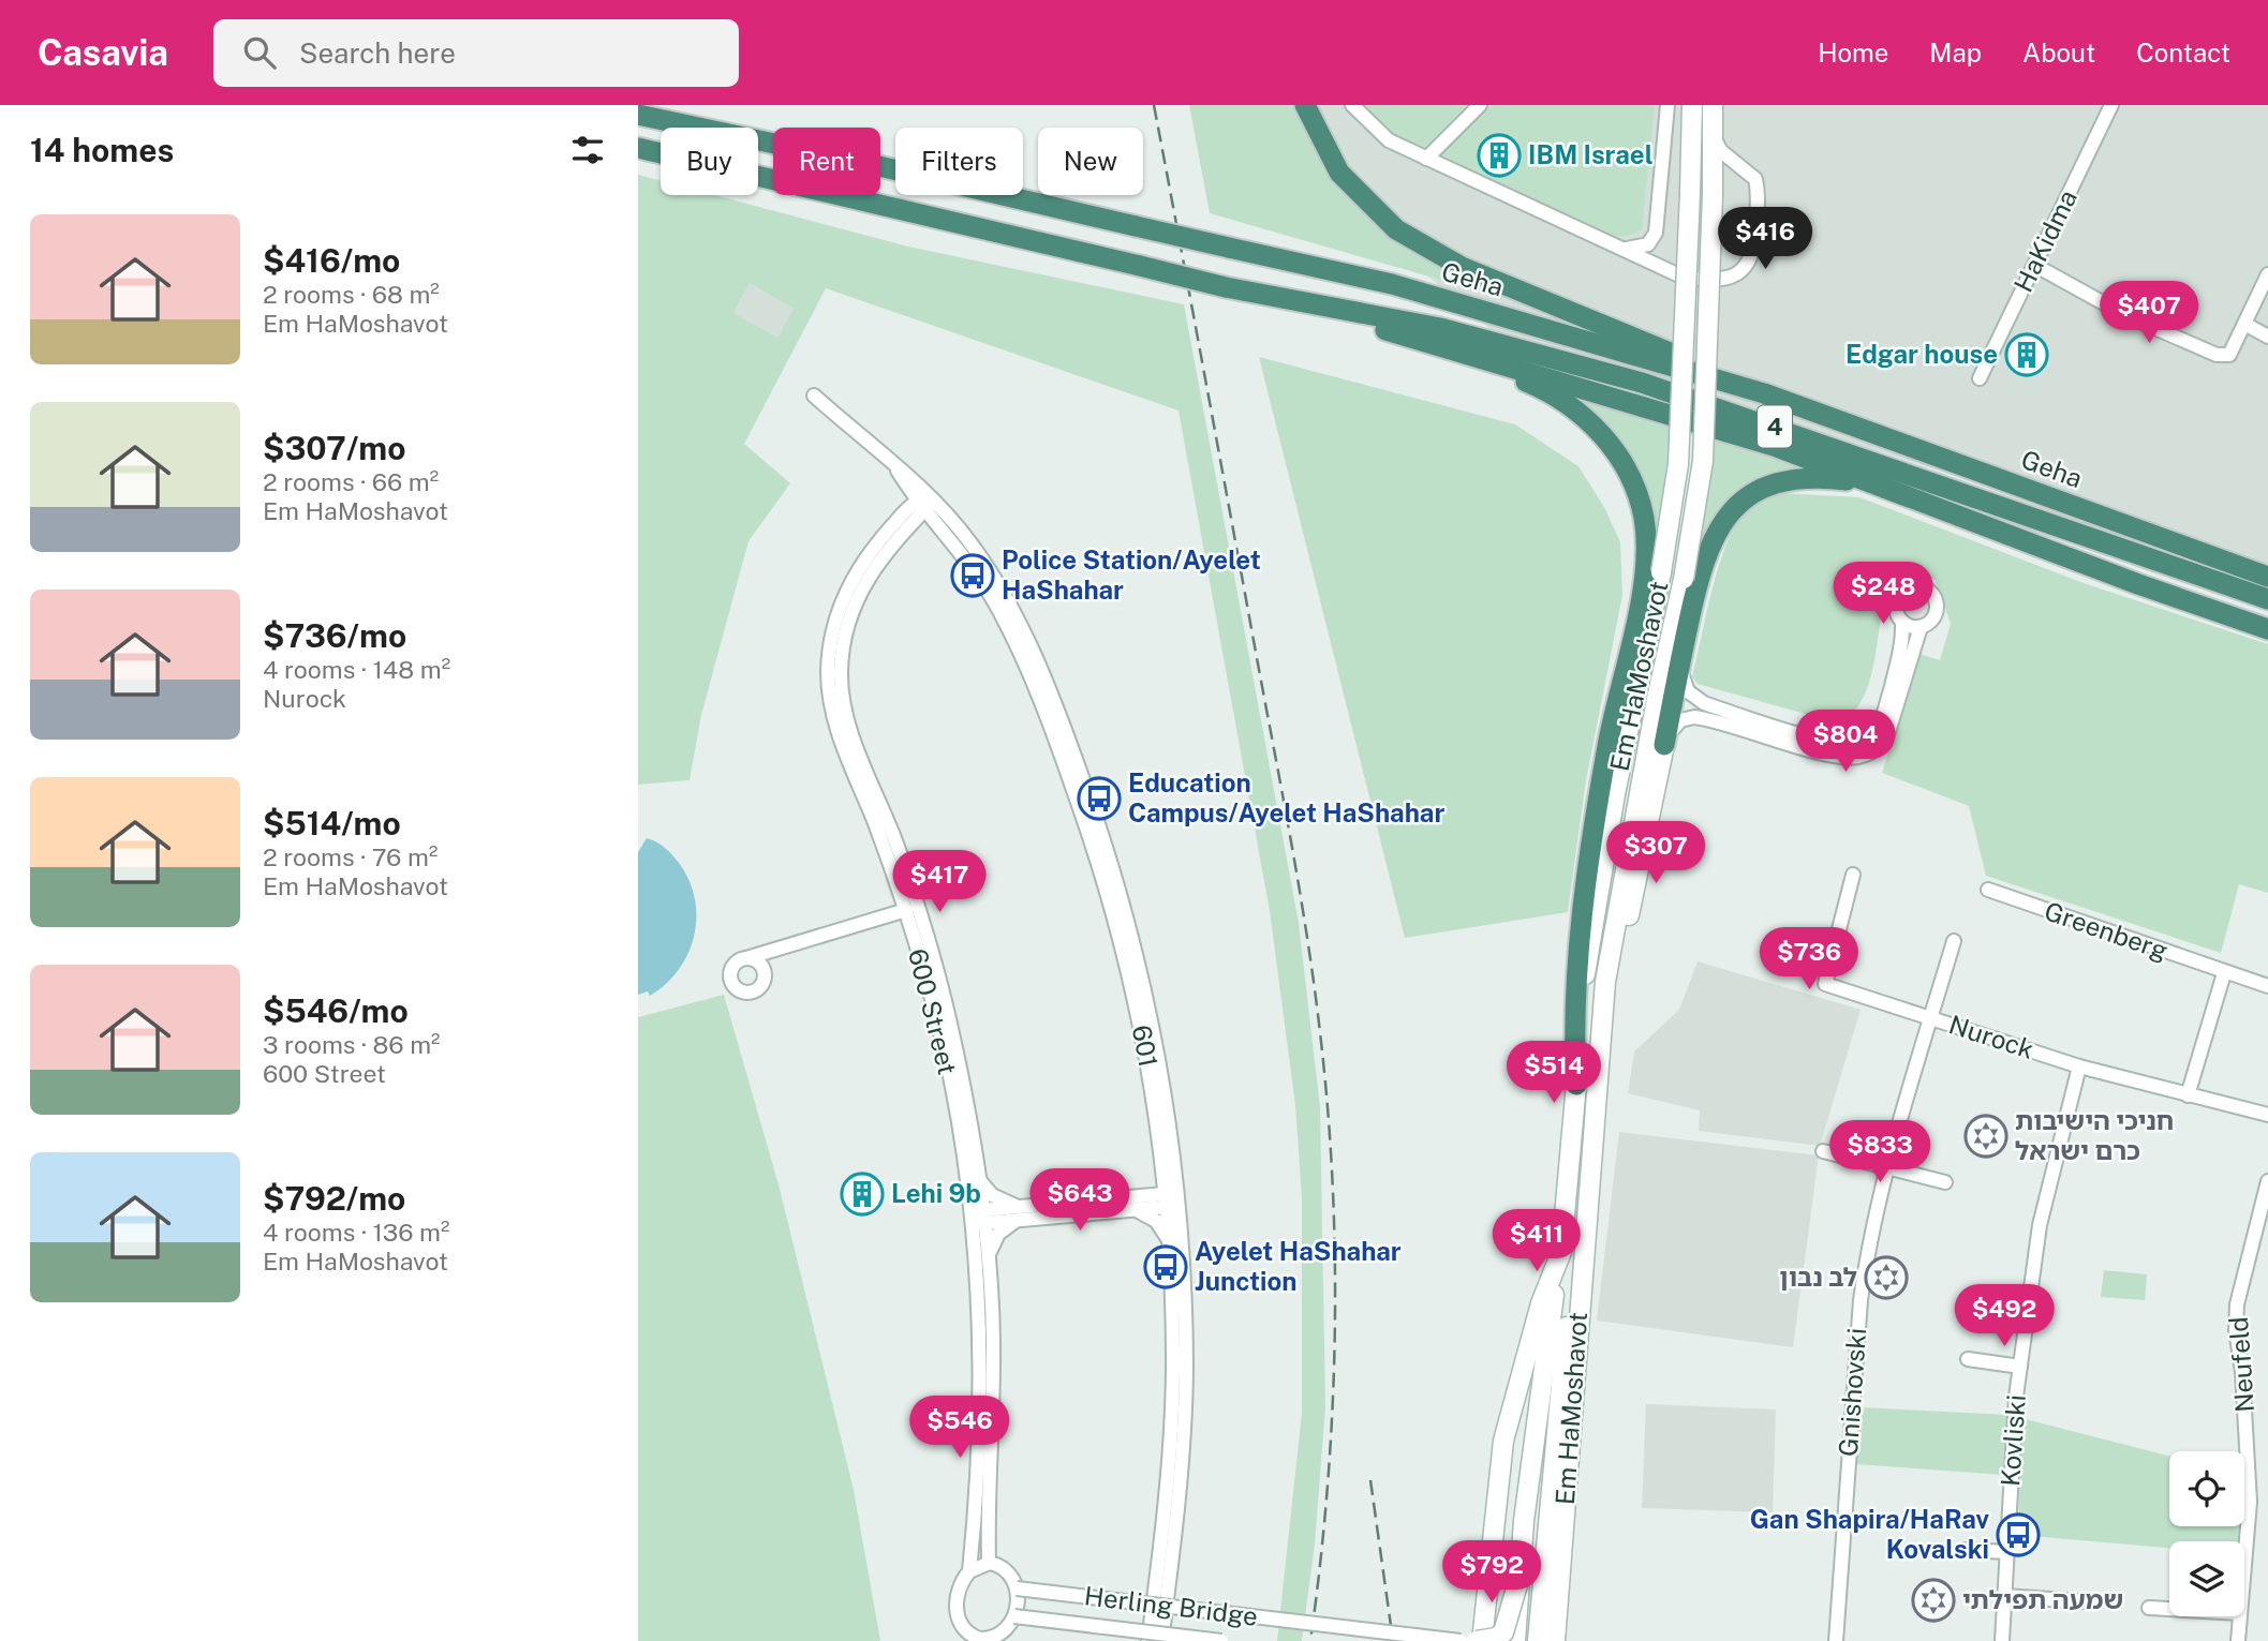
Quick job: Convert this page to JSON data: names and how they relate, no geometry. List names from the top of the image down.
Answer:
{
  "streets": {
    "highway": ["Geha", "4"],
    "main road": ["Em HaMoshavot"],
    "street": [
      "HaKidma",
      "Greenberg",
      "600 Street",
      "Nurock",
      "601",
      "Neufeld",
      "Gnishovski",
      "Kovliski",
      "Herling Bridge"
    ]
  },
  "crossings": [
    ["600 Street", "601"],
    ["600 Street", "Herling Bridge"],
    ["Nurock", "Gnishovski"],
    ["Nurock", "Kovliski"]
  ],
  "places": {
    "building": ["IBM Israel", "Edgar house", "Lehi 9b"],
    "bus stop": [
      "Police Station/Ayelet HaShahar",
      "Education Campus/Ayelet HaShahar",
      "Ayelet HaShahar Junction",
      "Gan Shapira/HaRav Kovalski"
    ],
    "synagogue": ["חניכי הישיבות כרם ישראל", "לב נבון", "שמעה תפילתי"]
  },
  "page": {
    "header": "Casavia",
    "search": "Search here",
    "nav": [
      "Home",
      "Map",
      "About",
      "Contact"
    ],
    "heading": "14 homes",
    "chip": [
      "Buy",
      "Rent",
      "Filters",
      "New"
    ],
    "list": [
      {
        "name": "$416/mo",
        "note": "2 rooms · 68 m² · Em HaMoshavot"
      },
      {
        "name": "$307/mo",
        "note": "2 rooms · 66 m² · Em HaMoshavot"
      },
      {
        "name": "$736/mo",
        "note": "4 rooms · 148 m² · Nurock"
      },
      {
        "name": "$514/mo",
        "note": "2 rooms · 76 m² · Em HaMoshavot"
      },
      {
        "name": "$546/mo",
        "note": "3 rooms · 86 m² · 600 Street"
      },
      {
        "name": "$792/mo",
        "note": "4 rooms · 136 m² · Em HaMoshavot"
      }
    ],
    "price": [
      "$416",
      "$407",
      "$248",
      "$804",
      "$307",
      "$417",
      "$736",
      "$514",
      "$833",
      "$643",
      "$411",
      "$492",
      "$546",
      "$792"
    ]
  }
}
